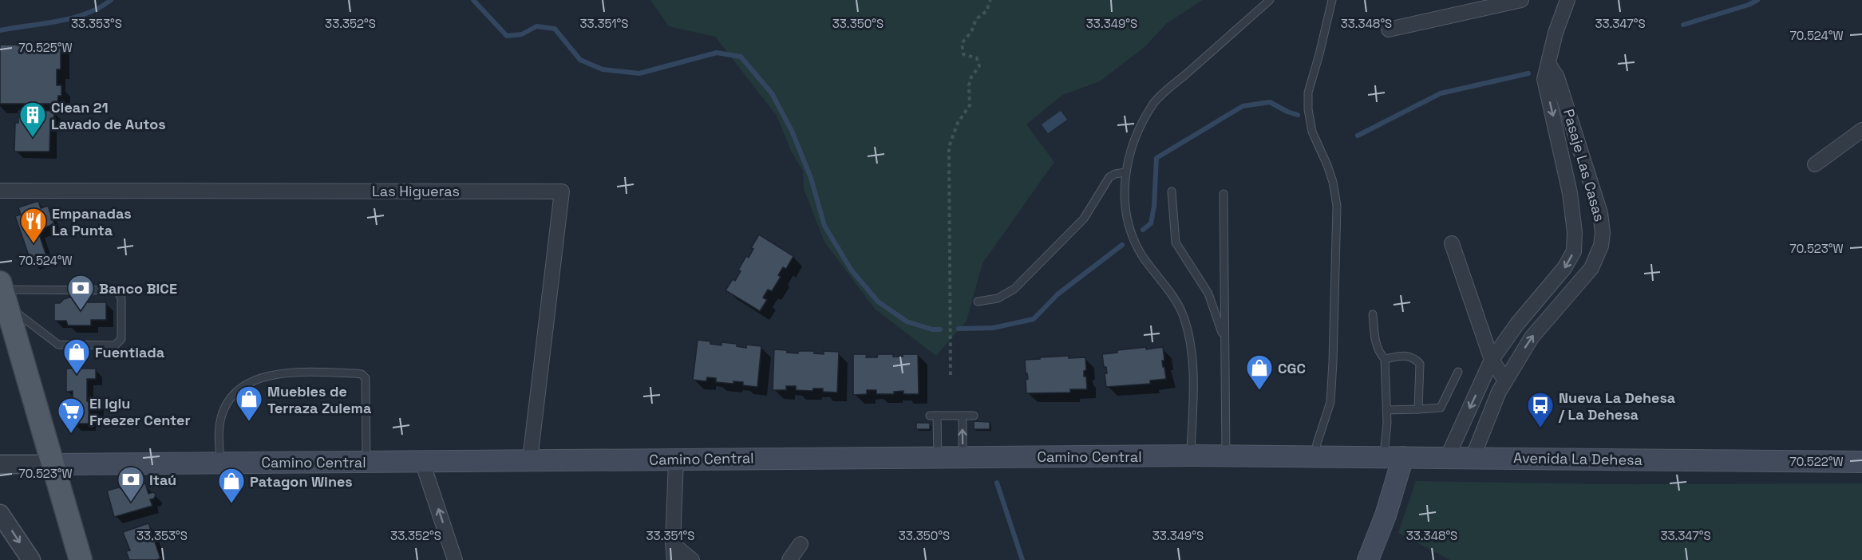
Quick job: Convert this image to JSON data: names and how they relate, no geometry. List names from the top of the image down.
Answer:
{
  "streets": {
    "main road": ["Camino Central", "Avenida La Dehesa"],
    "street": ["Pasaje Las Casas", "Las Higueras"]
  },
  "crossings": [
    ["Pasaje Las Casas", "Avenida La Dehesa"],
    ["Las Higueras", "Camino Central"],
    ["Camino Central", "Avenida La Dehesa"]
  ],
  "places": {
    "building": ["Clean 21 Lavado de Autos"],
    "restaurant": ["Empanadas La Punta"],
    "bank": ["Banco BICE", "Itaú"],
    "shop": [
      "Fuentiada",
      "CGC",
      "Muebles de Terraza Zulema",
      "Patagon Wines"
    ],
    "bus stop": ["Nueva La Dehesa / La Dehesa"],
    "supermarket": ["El Iglu Freezer Center"]
  },
  "coordinates": [
    "33.353°S",
    "33.352°S",
    "33.351°S",
    "33.350°S",
    "33.349°S",
    "33.348°S",
    "33.347°S",
    "70.524°W",
    "70.525°W",
    "70.523°W",
    "70.522°W"
  ]
}
